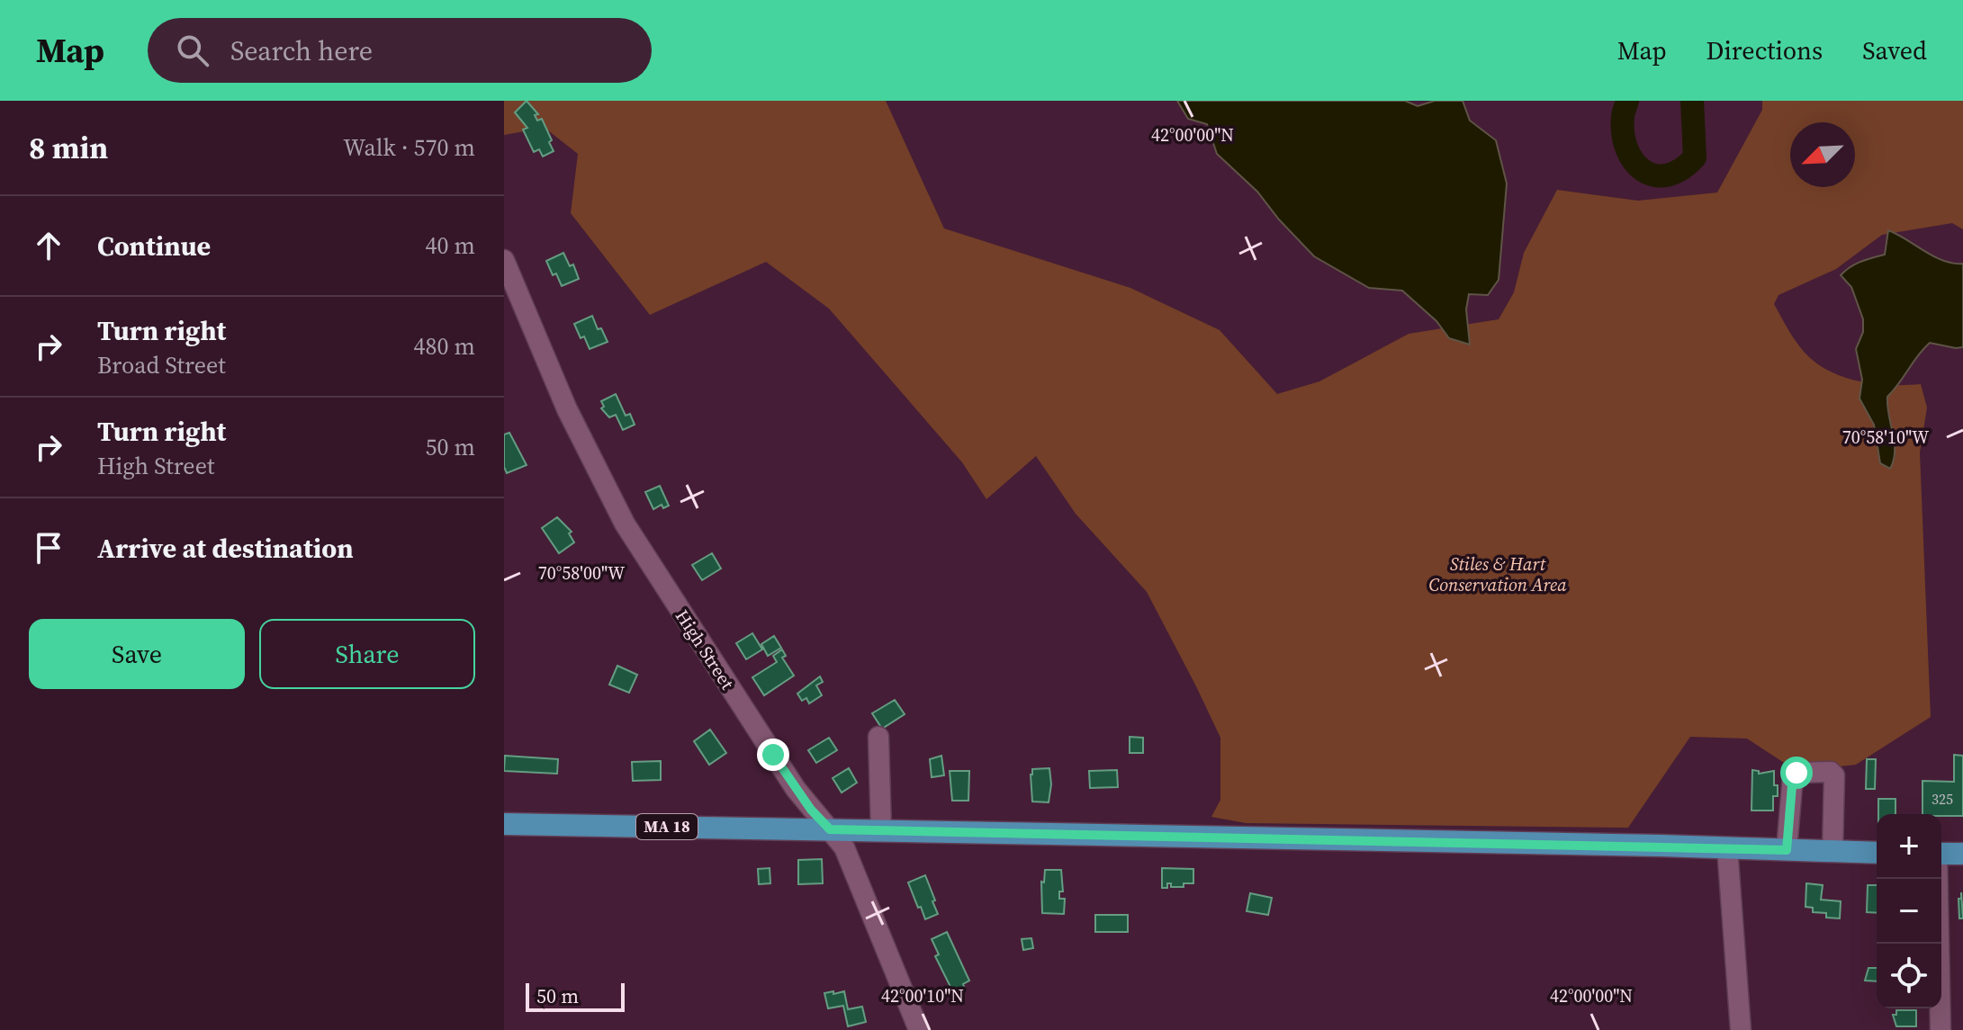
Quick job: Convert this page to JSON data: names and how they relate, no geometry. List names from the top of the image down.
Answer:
{
  "streets": {
    "main road": ["MA 18"],
    "street": ["High Street"]
  },
  "crossings": [
    ["High Street", "MA 18"]
  ],
  "parks": ["Stiles & Hart Conservation Area"],
  "house_numbers": ["325"],
  "scale_bar": "50 m",
  "north": "bottom left",
  "page": {
    "header": "Map",
    "search": "Search here",
    "nav": ["Map", "Directions", "Saved"],
    "heading": ["8 min", "Walk · 570 m"],
    "list": [
      ["Continue", "40 m"],
      ["Turn right", "Broad Street", "480 m"],
      ["Turn right", "High Street", "50 m"],
      "Arrive at destination"
    ],
    "buttons": ["Save", "Share"],
    "map_buttons": ["+", "−"],
    "scale": "50 m"
  },
  "coordinates": [
    "42°00'00\"N",
    "70°58'10\"W",
    "70°58'00\"W",
    "42°00'10\"N"
  ]
}
